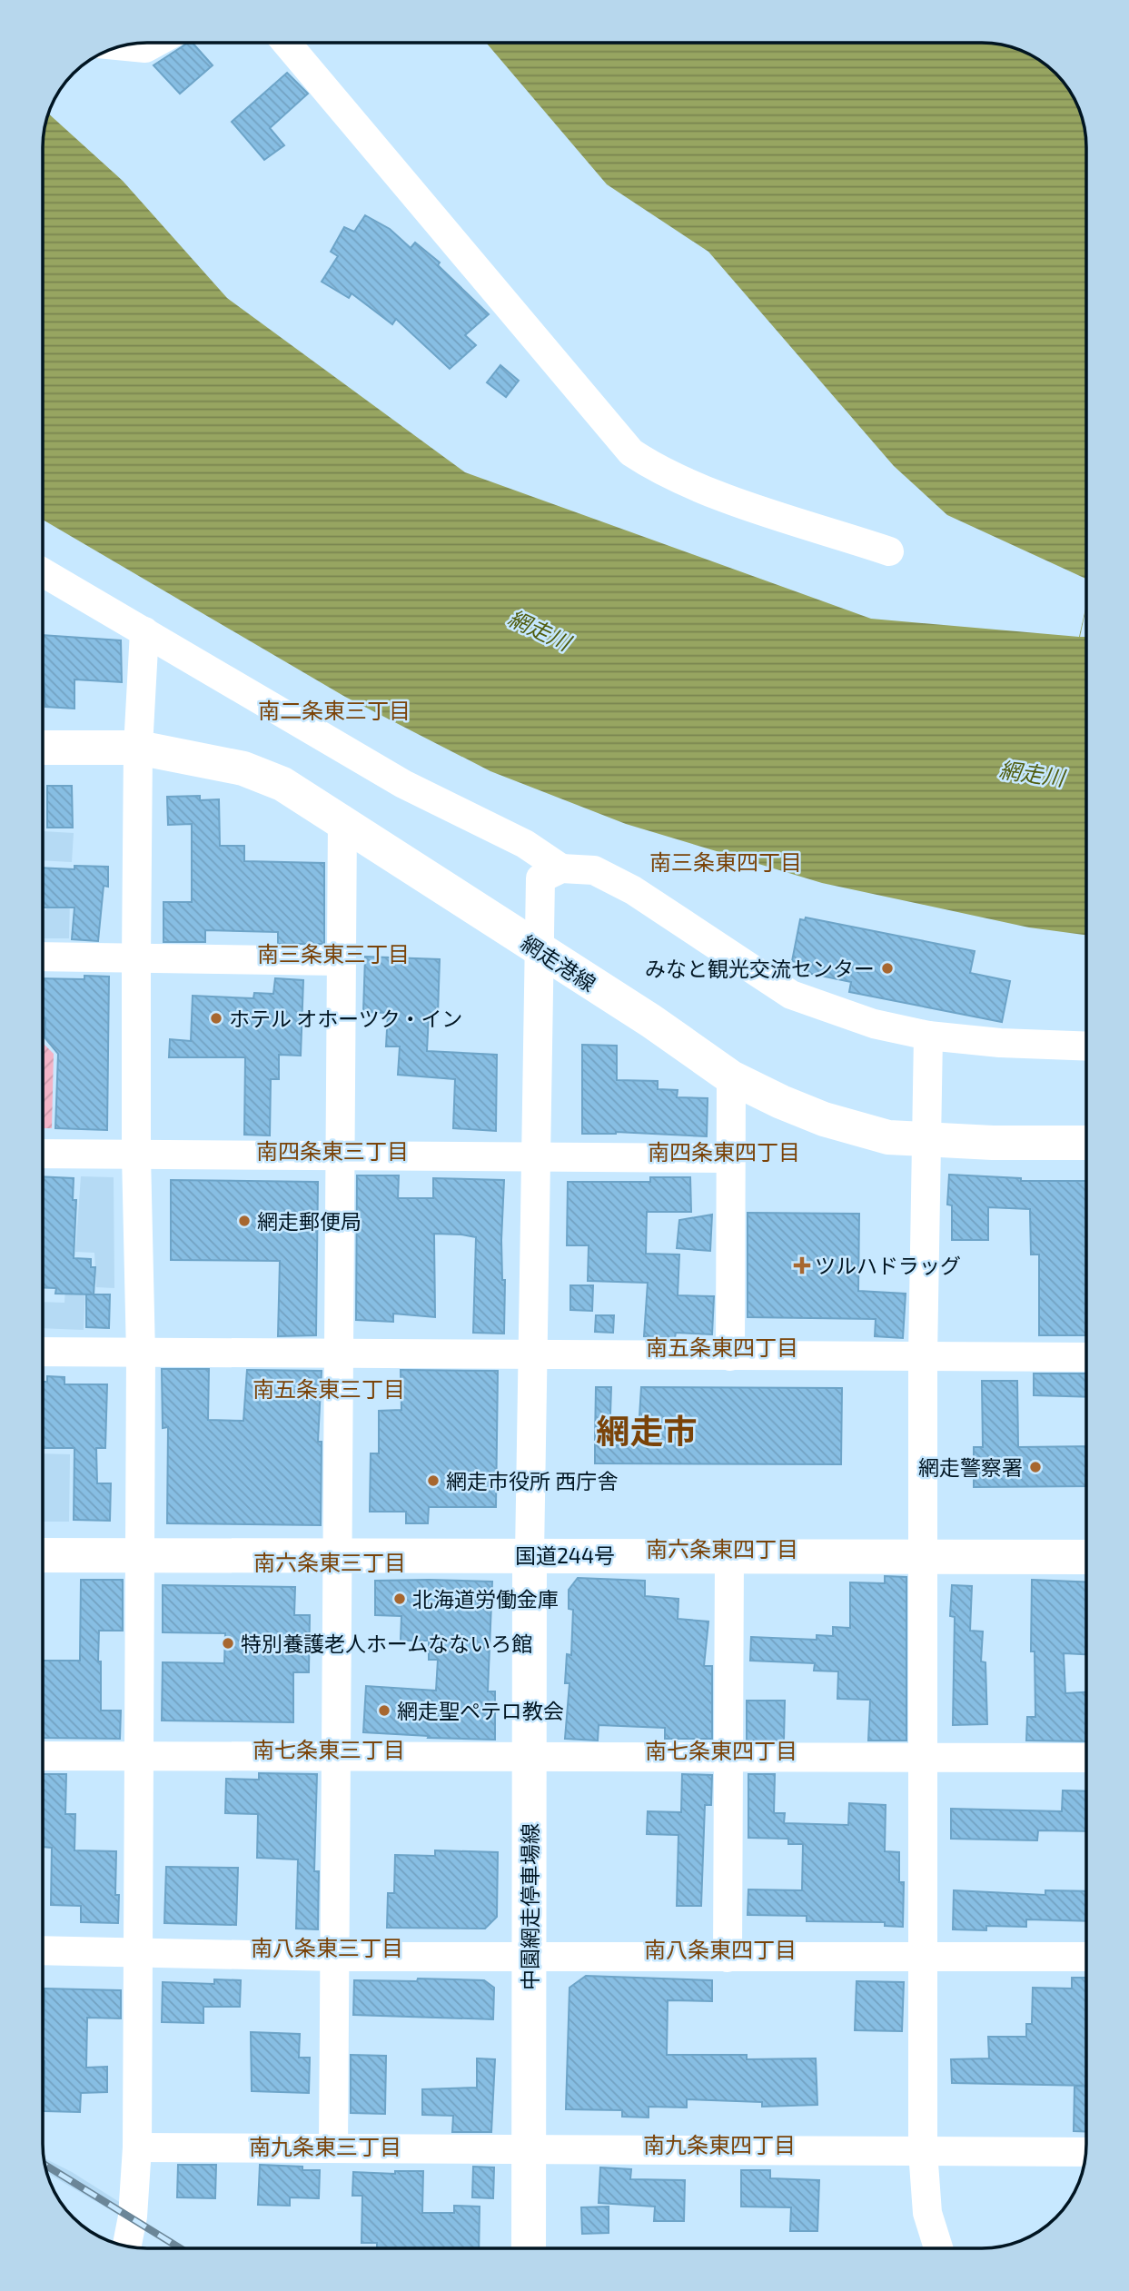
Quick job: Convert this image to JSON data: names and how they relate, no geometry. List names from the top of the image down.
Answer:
{
  "streets": {
    "main road": ["網走港線", "国道244号", "中園網走停車場線"]
  },
  "crossings": [
    ["国道244号", "中園網走停車場線"]
  ],
  "districts": [
    "南二条東三丁目",
    "南三条東四丁目",
    "南三条東三丁目",
    "南四条東三丁目",
    "南四条東四丁目",
    "南五条東四丁目",
    "南五条東三丁目",
    "網走市",
    "南六条東四丁目",
    "南六条東三丁目",
    "南七条東三丁目",
    "南七条東四丁目",
    "南八条東三丁目",
    "南八条東四丁目",
    "南九条東四丁目",
    "南九条東三丁目"
  ],
  "water": ["網走川"],
  "places": {
    "other": [
      "みなと観光交流センター",
      "ホテル オホーツク・イン",
      "網走郵便局",
      "網走警察署",
      "網走市役所 西庁舎",
      "北海道労働金庫",
      "特別養護老人ホームなないろ館",
      "網走聖ペテロ教会"
    ],
    "health": ["ツルハドラッグ"]
  }
}
